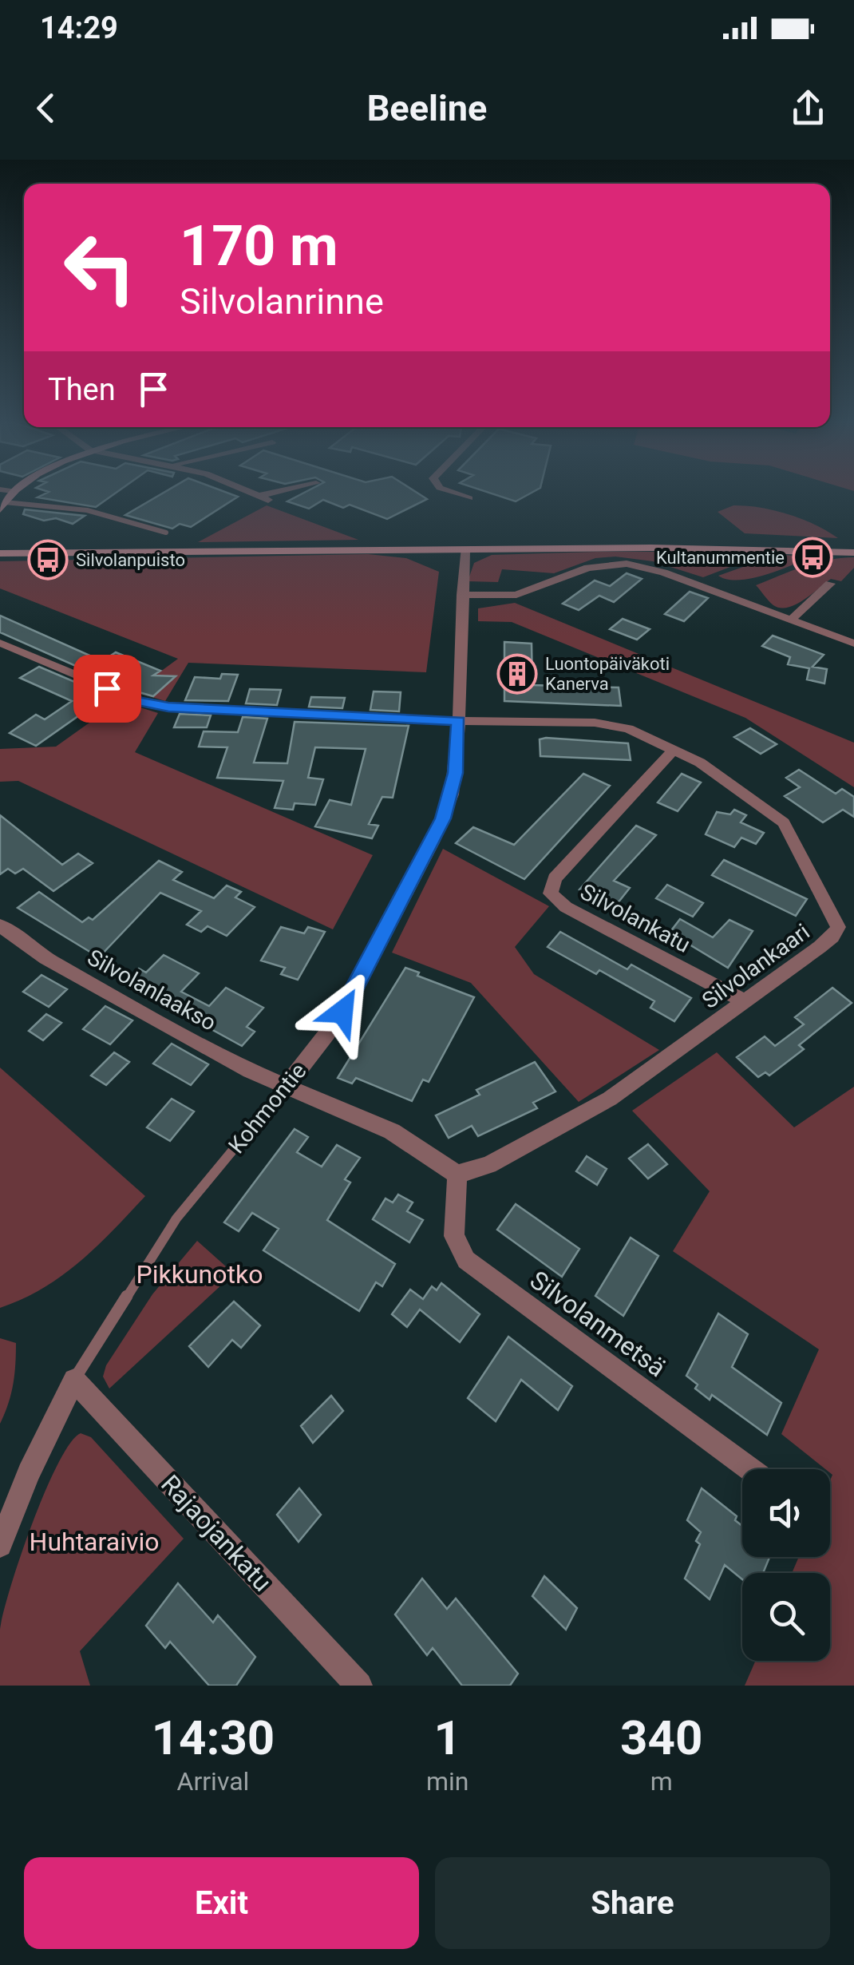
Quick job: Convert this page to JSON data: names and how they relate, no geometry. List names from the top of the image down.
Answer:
{
  "streets": {
    "street": [
      "Silvolankatu",
      "Silvolankaari",
      "Silvolanlaakso",
      "Kohmontie",
      "Silvolanmetsä",
      "Rajaojankatu"
    ]
  },
  "crossings": [
    ["Silvolankatu", "Silvolankaari"],
    ["Silvolankaari", "Kohmontie"],
    ["Silvolankaari", "Silvolanmetsä"],
    ["Silvolanlaakso", "Kohmontie"],
    ["Kohmontie", "Rajaojankatu"]
  ],
  "parks": ["Pikkunotko", "Huhtaraivio"],
  "places": {
    "bus stop": ["Kultanummentie", "Silvolanpuisto"],
    "building": ["Luontopäiväkoti Kanerva"]
  },
  "page": {
    "status": "14:29",
    "header": "Beeline",
    "turn": ["170 m", "Silvolanrinne"],
    "then": "Then",
    "eta": [
      "14:30",
      "Arrival",
      "1",
      "min",
      "340",
      "m"
    ],
    "buttons": ["Exit", "Share"]
  }
}
